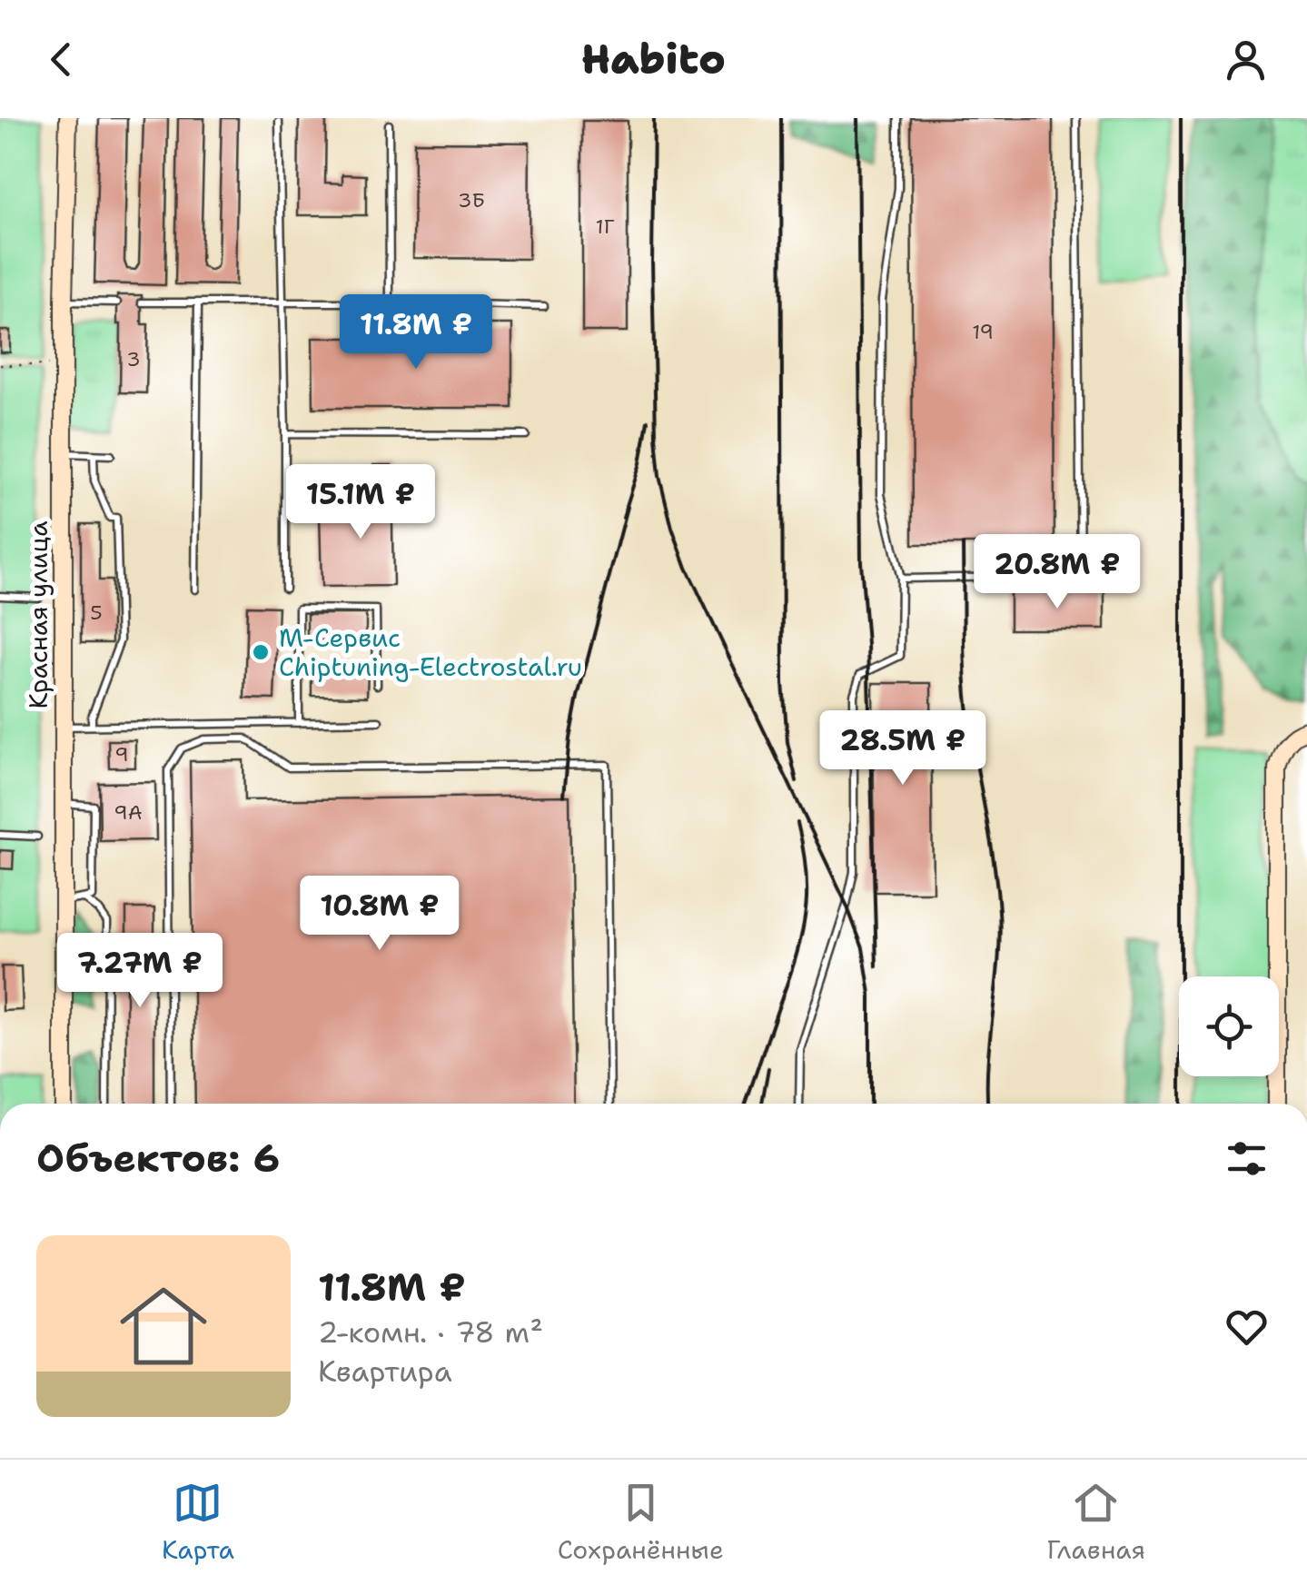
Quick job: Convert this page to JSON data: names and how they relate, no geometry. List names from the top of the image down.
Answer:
{
  "streets": {
    "main road": ["Красная улица"]
  },
  "places": ["M-Сервис Chiptuning-Electrostal.ru"],
  "house_numbers": [
    "3Б",
    "1Г",
    "19",
    "3",
    "5",
    "9",
    "9А"
  ],
  "page": {
    "header": "Habito",
    "price": [
      "11.8M ₽",
      "15.1M ₽",
      "20.8M ₽",
      "28.5M ₽",
      "10.8M ₽",
      "7.27M ₽"
    ],
    "heading": "Объектов: 6",
    "list": [
      {
        "name": "11.8M ₽",
        "note": "2-комн. · 78 m² · Квартира"
      }
    ],
    "tabs": ["Карта", "Сохранённые", "Главная"]
  }
}
